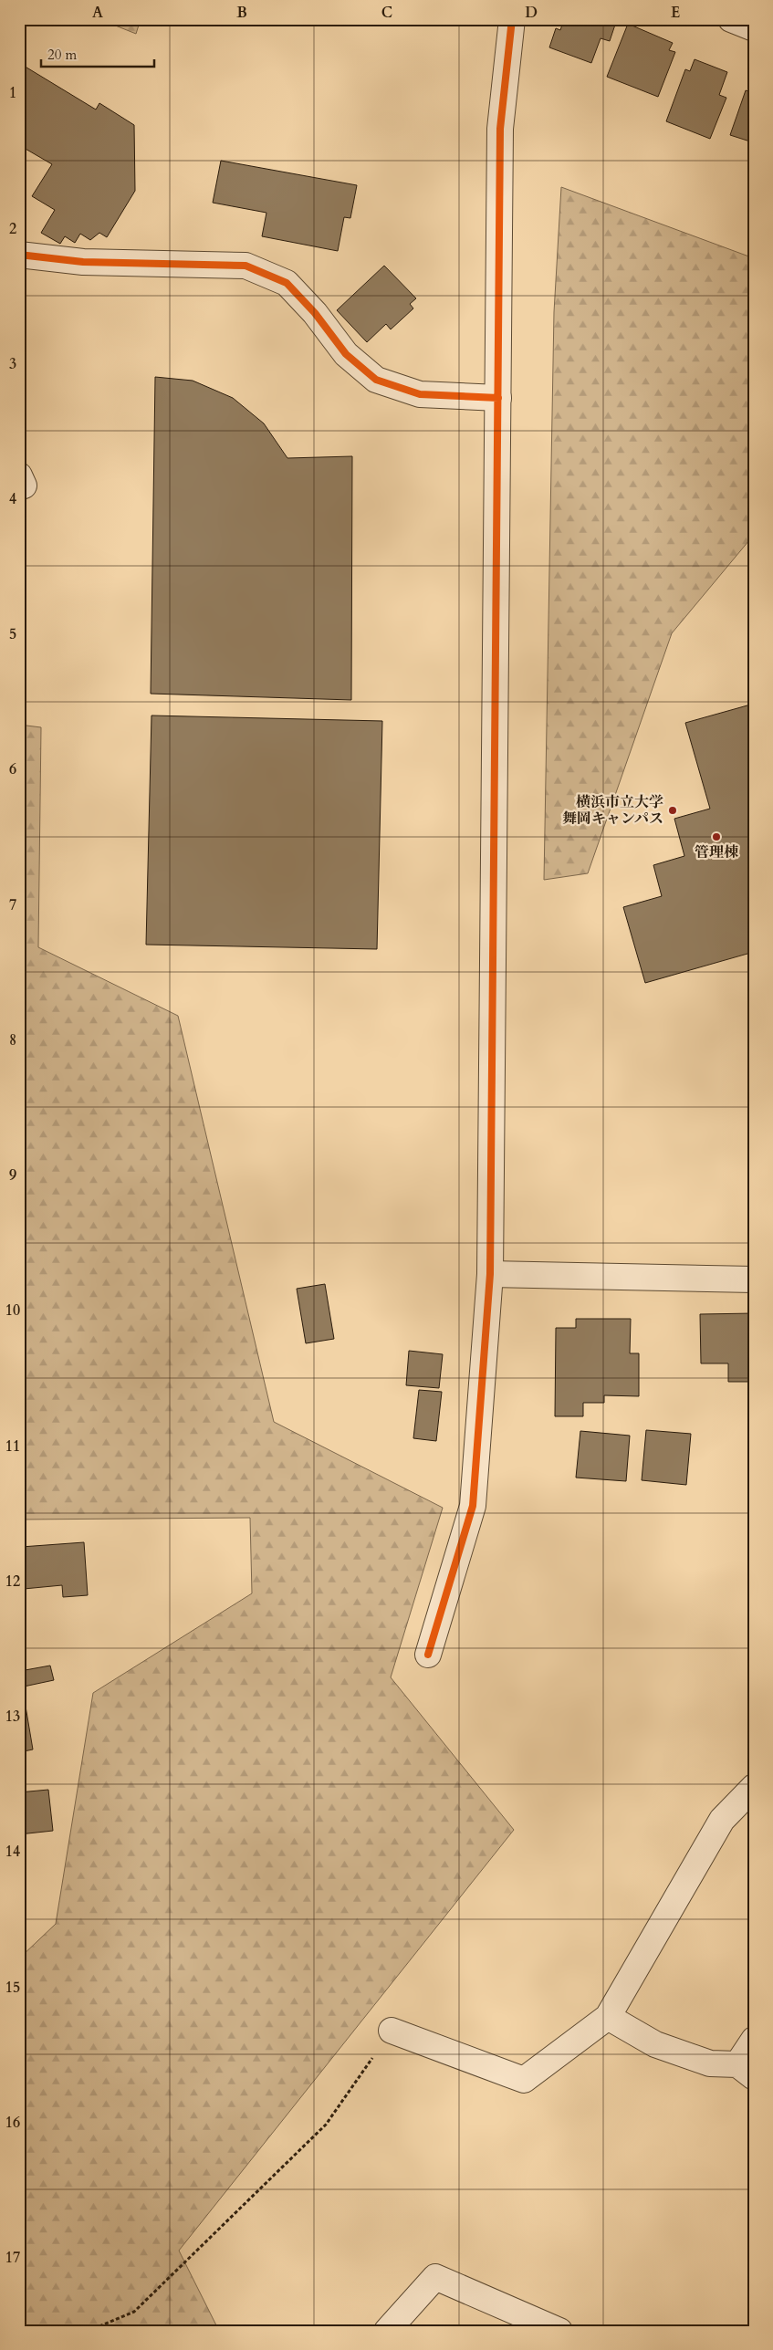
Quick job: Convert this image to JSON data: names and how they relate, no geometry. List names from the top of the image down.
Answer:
{
  "places": ["横浜市立大学 舞岡キャンパス", "管理棟"],
  "scale_bar": "20 m",
  "grid": {
    "columns": [
      "A",
      "B",
      "C",
      "D",
      "E"
    ],
    "rows": [
      "1",
      "2",
      "3",
      "4",
      "5",
      "6",
      "7",
      "8",
      "9",
      "10",
      "11",
      "12",
      "13",
      "14",
      "15",
      "16",
      "17"
    ]
  }
}
